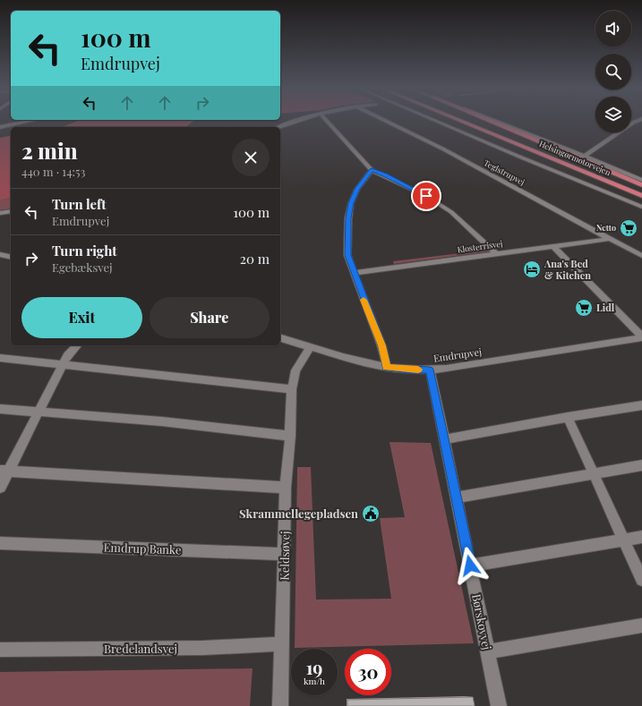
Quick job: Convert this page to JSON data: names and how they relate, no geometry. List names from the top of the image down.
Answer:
{
  "streets": {
    "highway": ["Helsingørmotorvejen"],
    "street": [
      "Teglstrupvej",
      "Klosterrisvej",
      "Emdrupvej",
      "Emdrup Banke",
      "Keldsøvej",
      "Børskovvej",
      "Bredelandsvej"
    ]
  },
  "crossings": [
    ["Teglstrupvej", "Klosterrisvej"],
    ["Emdrupvej", "Keldsøvej"],
    ["Emdrupvej", "Børskovvej"],
    ["Emdrup Banke", "Keldsøvej"],
    ["Keldsøvej", "Bredelandsvej"]
  ],
  "places": {
    "supermarket": ["Netto", "Lidl"],
    "hotel": ["Ana's Bed & Kitchen"],
    "public building": ["Skrammellegepladsen"]
  },
  "page": {
    "turn": ["100 m", "Emdrupvej"],
    "heading": ["2 min", "440 m · 14:53"],
    "list": [
      {
        "name": "Turn left",
        "note": "Emdrupvej",
        "value": "100 m"
      },
      {
        "name": "Turn right",
        "note": "Egebæksvej",
        "value": "20 m"
      }
    ],
    "buttons": ["Exit", "Share"],
    "speed": "19 km/h",
    "limit": "30"
  }
}
